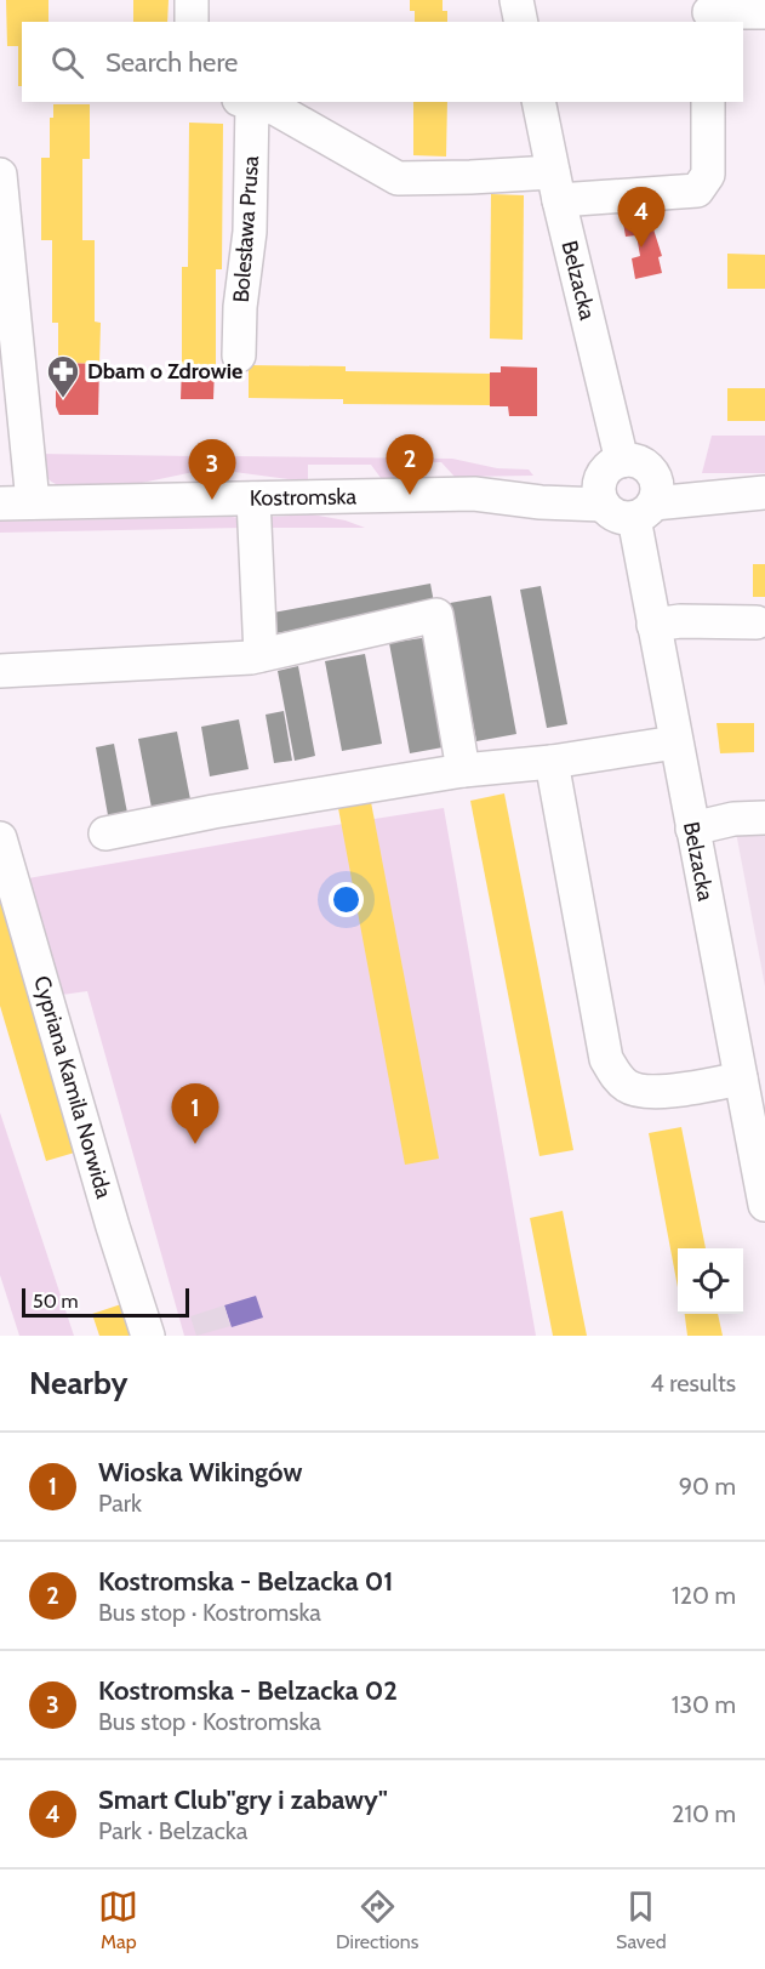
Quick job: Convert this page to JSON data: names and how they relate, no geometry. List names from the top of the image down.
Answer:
{
  "streets": {
    "street": [
      "Bolesława Prusa",
      "Belzacka",
      "Kostromska",
      "Cypriana Kamila Norwida"
    ]
  },
  "crossings": [
    ["Bolesława Prusa", "Belzacka"],
    ["Belzacka", "Kostromska"]
  ],
  "places": {
    "pharmacy": ["Dbam o Zdrowie"]
  },
  "scale_bar": "50 m",
  "page": {
    "search": "Search here",
    "pins": [
      "4",
      "2",
      "3",
      "1"
    ],
    "scale": "50 m",
    "heading": ["Nearby", "4 results"],
    "list": [
      {
        "mark": "1",
        "name": "Wioska Wikingów",
        "note": "Park",
        "value": "90 m"
      },
      {
        "mark": "2",
        "name": "Kostromska - Belzacka 01",
        "note": "Bus stop · Kostromska",
        "value": "120 m"
      },
      {
        "mark": "3",
        "name": "Kostromska - Belzacka 02",
        "note": "Bus stop · Kostromska",
        "value": "130 m"
      },
      {
        "mark": "4",
        "name": "Smart Club\"gry i zabawy\"",
        "note": "Park · Belzacka",
        "value": "210 m"
      }
    ],
    "nav": ["Map", "Directions", "Saved"]
  }
}
